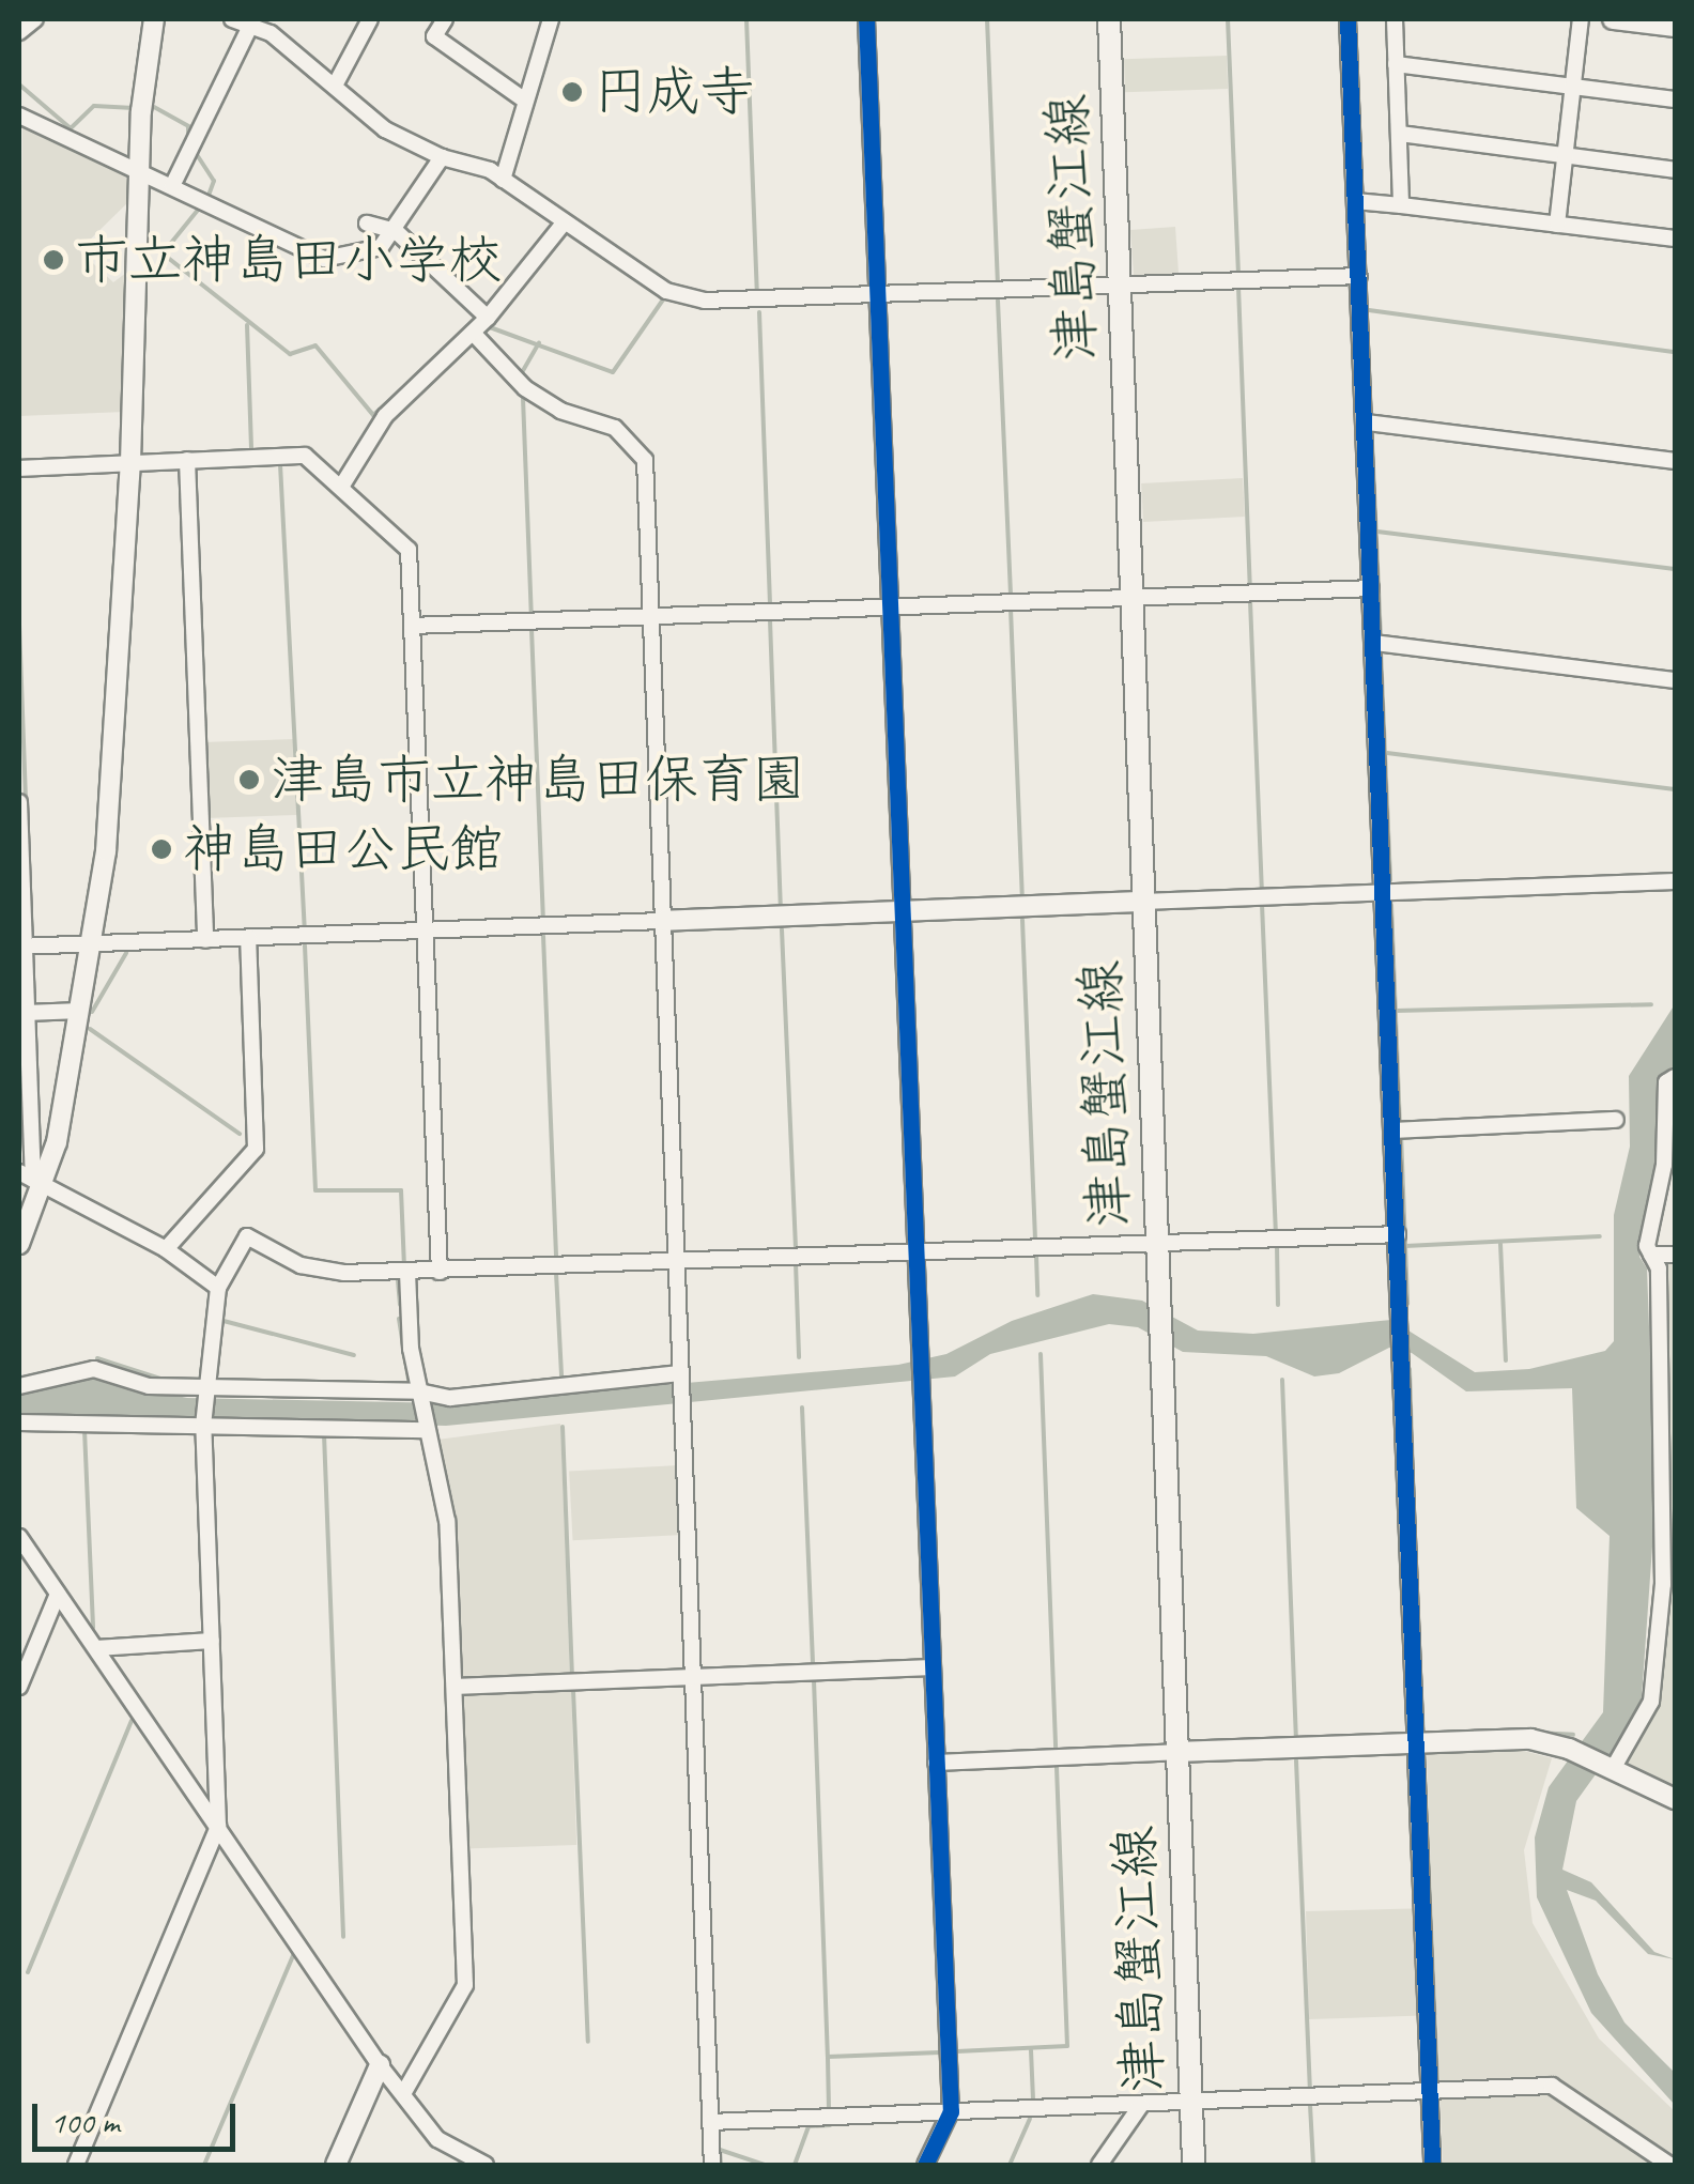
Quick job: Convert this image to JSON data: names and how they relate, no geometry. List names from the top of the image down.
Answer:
{
  "streets": {
    "main road": ["津島蟹江線"]
  },
  "places": [
    "円成寺",
    "市立神島田小学校",
    "津島市立神島田保育園",
    "神島田公民館"
  ],
  "scale_bar": "100 m"
}
